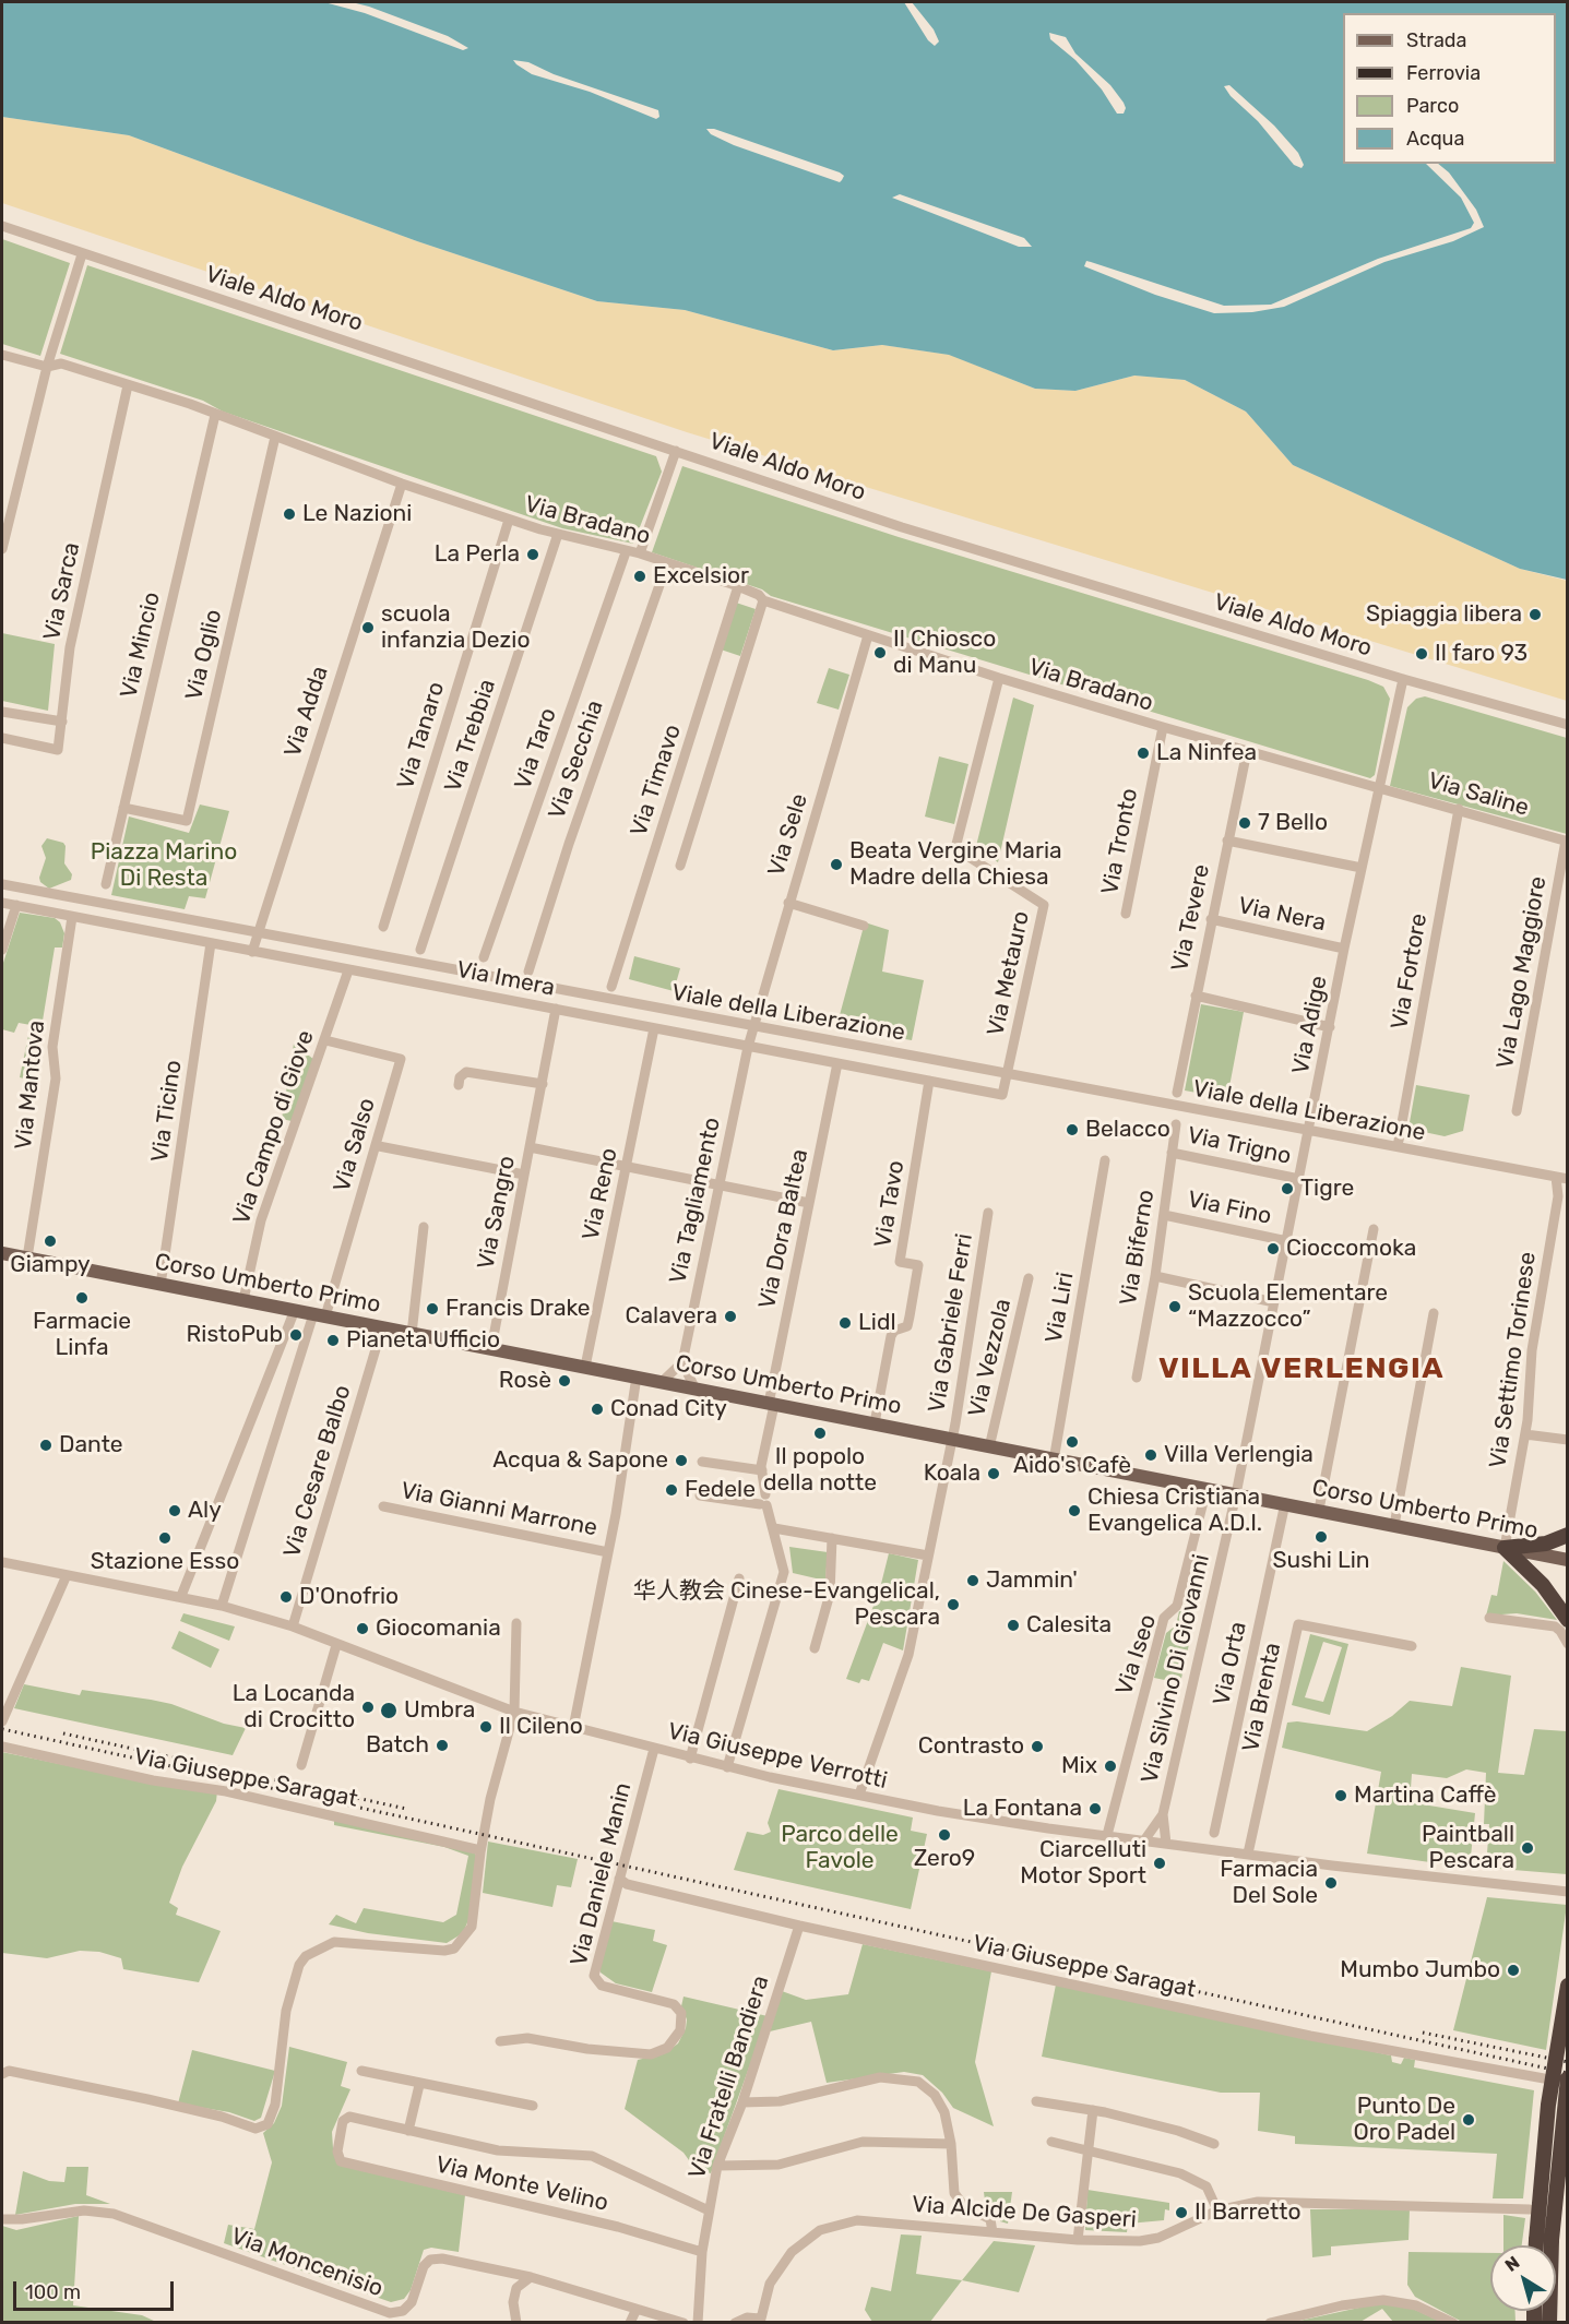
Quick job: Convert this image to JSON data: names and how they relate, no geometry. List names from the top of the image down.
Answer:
{
  "streets": {
    "main road": ["Corso Umberto Primo"],
    "street": [
      "Viale Aldo Moro",
      "Via Bradano",
      "Via Sarca",
      "Via Mincio",
      "Via Oglio",
      "Via Adda",
      "Via Tanaro",
      "Via Trebbia",
      "Via Taro",
      "Via Secchia",
      "Via Timavo",
      "Via Saline",
      "Via Sele",
      "Via Tronto",
      "Via Nera",
      "Via Tevere",
      "Via Fortore",
      "Via Lago Maggiore",
      "Via Metauro",
      "Via Imera",
      "Viale della Liberazione",
      "Via Adige",
      "Via Mantova",
      "Via Ticino",
      "Via Campo di Giove",
      "Via Salso",
      "Via Trigno",
      "Via Reno",
      "Via Tagliamento",
      "Via Tavo",
      "Via Fino",
      "Via Sangro",
      "Via Dora Baltea",
      "Via Biferno",
      "Via Liri",
      "Via Gabriele Ferri",
      "Via Vezzola",
      "Via Settimo Torinese",
      "Via Cesare Balbo",
      "Via Gianni Marrone",
      "Via Iseo",
      "Via Orta",
      "Via Silvino Di Giovanni",
      "Via Brenta",
      "Via Giuseppe Verrotti",
      "Via Giuseppe Saragat",
      "Via Daniele Manin",
      "Via Fratelli Bandiera",
      "Via Monte Velino",
      "Via Alcide De Gasperi",
      "Via Moncenisio"
    ]
  },
  "crossings": [
    ["Viale Aldo Moro", "Via Adige"],
    ["Via Bradano", "Via Sarca"],
    ["Via Bradano", "Via Mincio"],
    ["Via Bradano", "Via Oglio"],
    ["Via Bradano", "Via Adda"],
    ["Via Bradano", "Via Tanaro"],
    ["Via Bradano", "Via Trebbia"],
    ["Via Bradano", "Via Taro"],
    ["Via Bradano", "Via Secchia"],
    ["Via Bradano", "Via Timavo"],
    ["Via Bradano", "Via Sele"],
    ["Via Bradano", "Via Tronto"],
    ["Via Bradano", "Via Metauro"],
    ["Via Mincio", "Via Oglio"],
    ["Via Adda", "Via Imera"],
    ["Via Adda", "Viale della Liberazione"],
    ["Via Saline", "Via Fortore"],
    ["Via Saline", "Via Lago Maggiore"],
    ["Via Saline", "Via Adige"],
    ["Via Sele", "Via Imera"],
    ["Via Sele", "Viale della Liberazione"],
    ["Via Sele", "Via Tagliamento"],
    ["Via Nera", "Via Tevere"],
    ["Via Nera", "Via Adige"],
    ["Via Metauro", "Via Imera"],
    ["Via Metauro", "Viale della Liberazione"],
    ["Via Imera", "Via Mantova"],
    ["Via Imera", "Via Ticino"],
    ["Via Imera", "Via Campo di Giove"],
    ["Via Imera", "Via Reno"],
    ["Via Imera", "Via Tagliamento"],
    ["Via Imera", "Via Tavo"],
    ["Via Imera", "Via Sangro"],
    ["Via Imera", "Via Dora Baltea"],
    ["Viale della Liberazione", "Via Adige"],
    ["Viale della Liberazione", "Via Settimo Torinese"],
    ["Via Adige", "Via Trigno"],
    ["Via Adige", "Via Fino"],
    ["Via Adige", "Corso Umberto Primo"],
    ["Via Adige", "Via Silvino Di Giovanni"],
    ["Via Mantova", "Corso Umberto Primo"],
    ["Via Ticino", "Corso Umberto Primo"],
    ["Via Campo di Giove", "Via Salso"],
    ["Via Campo di Giove", "Corso Umberto Primo"],
    ["Via Salso", "Corso Umberto Primo"],
    ["Via Trigno", "Via Biferno"],
    ["Via Reno", "Corso Umberto Primo"],
    ["Via Tavo", "Corso Umberto Primo"],
    ["Via Fino", "Via Biferno"],
    ["Via Sangro", "Corso Umberto Primo"],
    ["Via Dora Baltea", "Corso Umberto Primo"],
    ["Via Dora Baltea", "Via Giuseppe Verrotti"],
    ["Corso Umberto Primo", "Via Liri"],
    ["Corso Umberto Primo", "Via Gabriele Ferri"],
    ["Corso Umberto Primo", "Via Vezzola"],
    ["Corso Umberto Primo", "Via Settimo Torinese"],
    ["Corso Umberto Primo", "Via Cesare Balbo"],
    ["Corso Umberto Primo", "Via Gianni Marrone"],
    ["Corso Umberto Primo", "Via Iseo"],
    ["Corso Umberto Primo", "Via Orta"],
    ["Corso Umberto Primo", "Via Silvino Di Giovanni"],
    ["Via Gabriele Ferri", "Via Giuseppe Verrotti"],
    ["Via Cesare Balbo", "Via Giuseppe Verrotti"],
    ["Via Gianni Marrone", "Via Giuseppe Verrotti"],
    ["Via Iseo", "Via Giuseppe Verrotti"],
    ["Via Silvino Di Giovanni", "Via Giuseppe Verrotti"],
    ["Via Brenta", "Via Giuseppe Verrotti"],
    ["Via Giuseppe Verrotti", "Via Daniele Manin"],
    ["Via Giuseppe Saragat", "Via Daniele Manin"],
    ["Via Giuseppe Saragat", "Via Fratelli Bandiera"],
    ["Via Fratelli Bandiera", "Via Monte Velino"]
  ],
  "districts": ["VILLA VERLENGIA"],
  "parks": ["Piazza Marino Di Resta", "Parco delle Favole"],
  "places": [
    "Le Nazioni",
    "La Perla",
    "Excelsior",
    "Spiaggia libera",
    "scuola infanzia Dezio",
    "Il Chiosco di Manu",
    "Il faro 93",
    "La Ninfea",
    "7 Bello",
    "Beata Vergine Maria Madre della Chiesa",
    "Belacco",
    "Tigre",
    "Giampy",
    "Cioccomoka",
    "Farmacie Linfa",
    "Scuola Elementare “Mazzocco”",
    "Francis Drake",
    "Calavera",
    "Lidl",
    "RistoPub",
    "Pianeta Ufficio",
    "Rosè",
    "Conad City",
    "Il popolo della notte",
    "Aido's Cafè",
    "Dante",
    "Villa Verlengia",
    "Acqua & Sapone",
    "Koala",
    "Fedele",
    "Aly",
    "Chiesa Cristiana Evangelica A.D.I.",
    "Sushi Lin",
    "Stazione Esso",
    "Jammin'",
    "D'Onofrio",
    "华人教会 Cinese-Evangelical, Pescara",
    "Calesita",
    "Giocomania",
    "La Locanda di Crocitto",
    "Umbra",
    "Il Cileno",
    "Batch",
    "Contrasto",
    "Mix",
    "Martina Caffè",
    "La Fontana",
    "Zero9",
    "Paintball Pescara",
    "Ciarcelluti Motor Sport",
    "Farmacia Del Sole",
    "Mumbo Jumbo",
    "Punto De Oro Padel",
    "Il Barretto"
  ],
  "legend": [
    "Strada",
    "Ferrovia",
    "Parco",
    "Acqua"
  ],
  "scale_bar": "100 m",
  "north": "top left"
}
